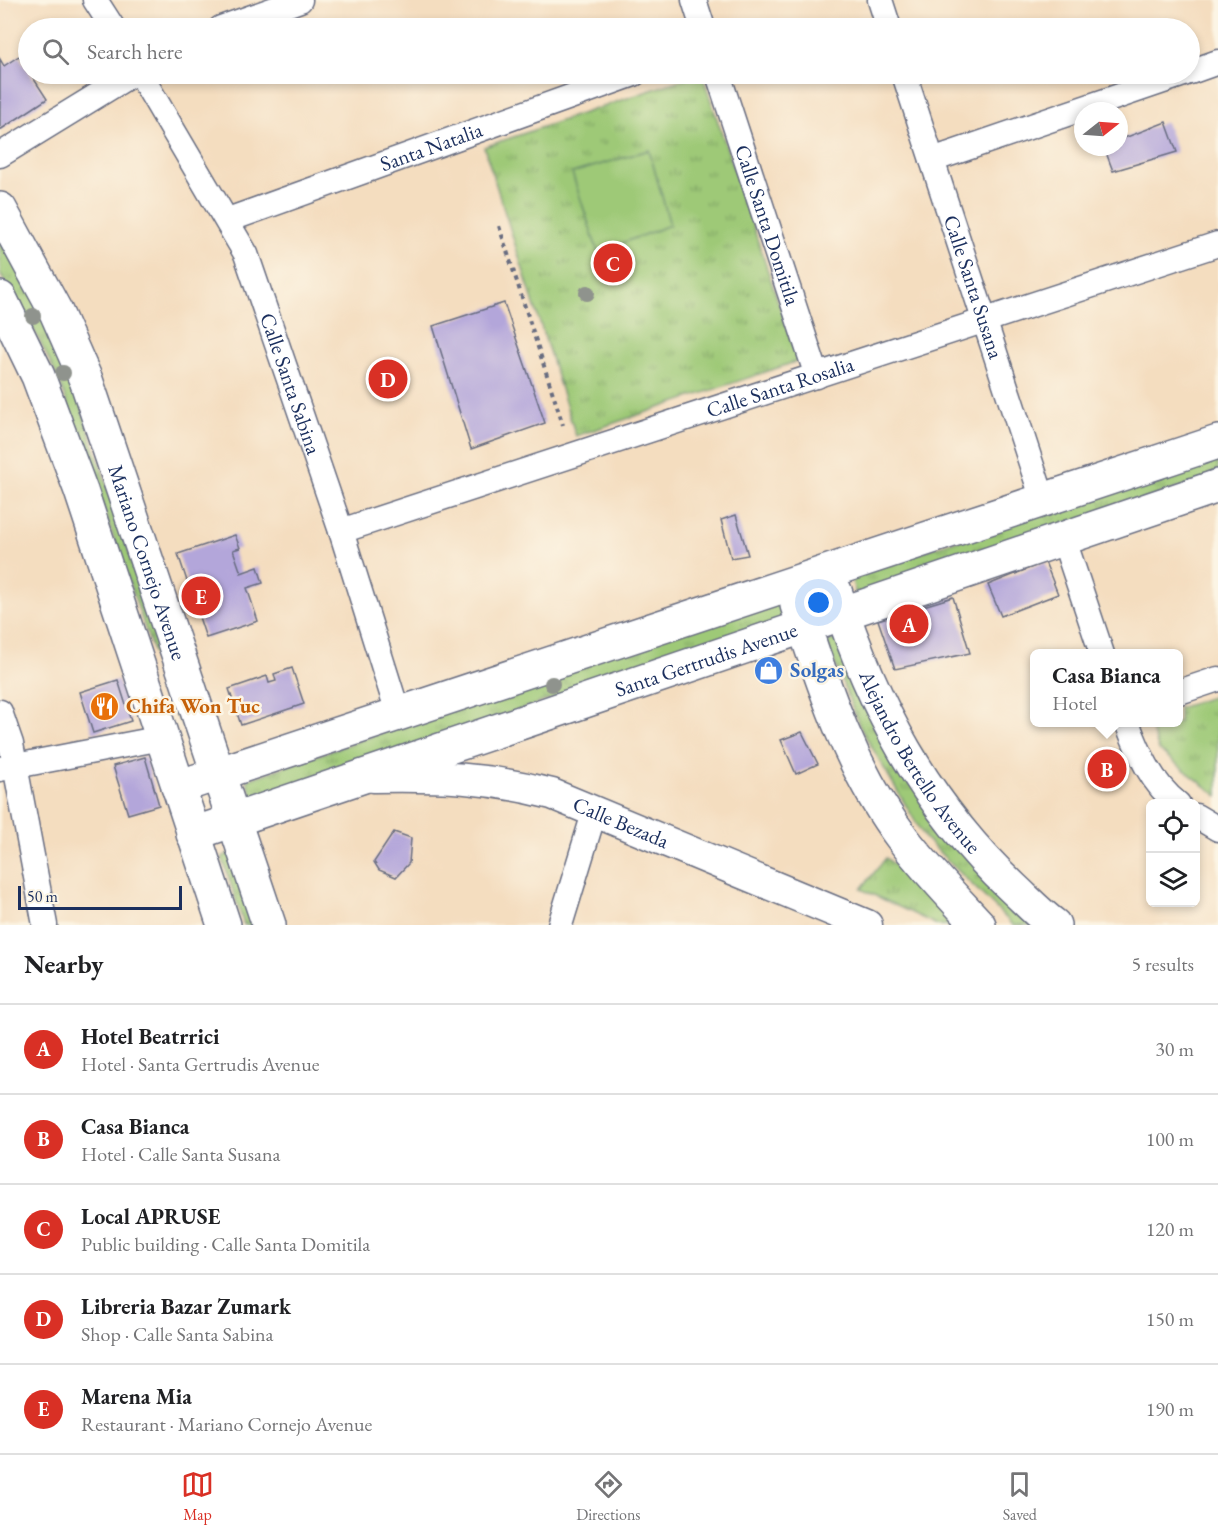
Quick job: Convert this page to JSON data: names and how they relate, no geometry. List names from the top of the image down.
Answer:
{
  "streets": {
    "main road": ["Mariano Cornejo Avenue", "Santa Gertrudis Avenue", "Alejandro Bertello Avenue"],
    "street": [
      "Santa Natalia",
      "Calle Santa Domitila",
      "Calle Santa Susana",
      "Calle Santa Sabina",
      "Calle Santa Rosalia",
      "Calle Bezada"
    ]
  },
  "crossings": [
    ["Santa Natalia", "Calle Santa Sabina"],
    ["Calle Santa Domitila", "Calle Santa Rosalia"],
    ["Calle Santa Susana", "Calle Santa Rosalia"],
    ["Calle Santa Susana", "Santa Gertrudis Avenue"],
    ["Calle Santa Sabina", "Calle Santa Rosalia"],
    ["Calle Santa Sabina", "Santa Gertrudis Avenue"],
    ["Mariano Cornejo Avenue", "Santa Gertrudis Avenue"],
    ["Santa Gertrudis Avenue", "Alejandro Bertello Avenue"],
    ["Santa Gertrudis Avenue", "Calle Bezada"]
  ],
  "places": {
    "shop": ["Solgas"],
    "restaurant": ["Chifa Won Tuc"]
  },
  "scale_bar": "50 m",
  "north": "right",
  "page": {
    "search": "Search here",
    "pins": [
      "C",
      "D",
      "E",
      "A",
      "B"
    ],
    "popup": ["Casa Bianca", "Hotel"],
    "scale": "50 m",
    "heading": ["Nearby", "5 results"],
    "list": [
      {
        "mark": "A",
        "name": "Hotel Beatrrici",
        "note": "Hotel · Santa Gertrudis Avenue",
        "value": "30 m"
      },
      {
        "mark": "B",
        "name": "Casa Bianca",
        "note": "Hotel · Calle Santa Susana",
        "value": "100 m"
      },
      {
        "mark": "C",
        "name": "Local APRUSE",
        "note": "Public building · Calle Santa Domitila",
        "value": "120 m"
      },
      {
        "mark": "D",
        "name": "Libreria Bazar Zumark",
        "note": "Shop · Calle Santa Sabina",
        "value": "150 m"
      },
      {
        "mark": "E",
        "name": "Marena Mia",
        "note": "Restaurant · Mariano Cornejo Avenue",
        "value": "190 m"
      }
    ],
    "nav": ["Map", "Directions", "Saved"]
  }
}
